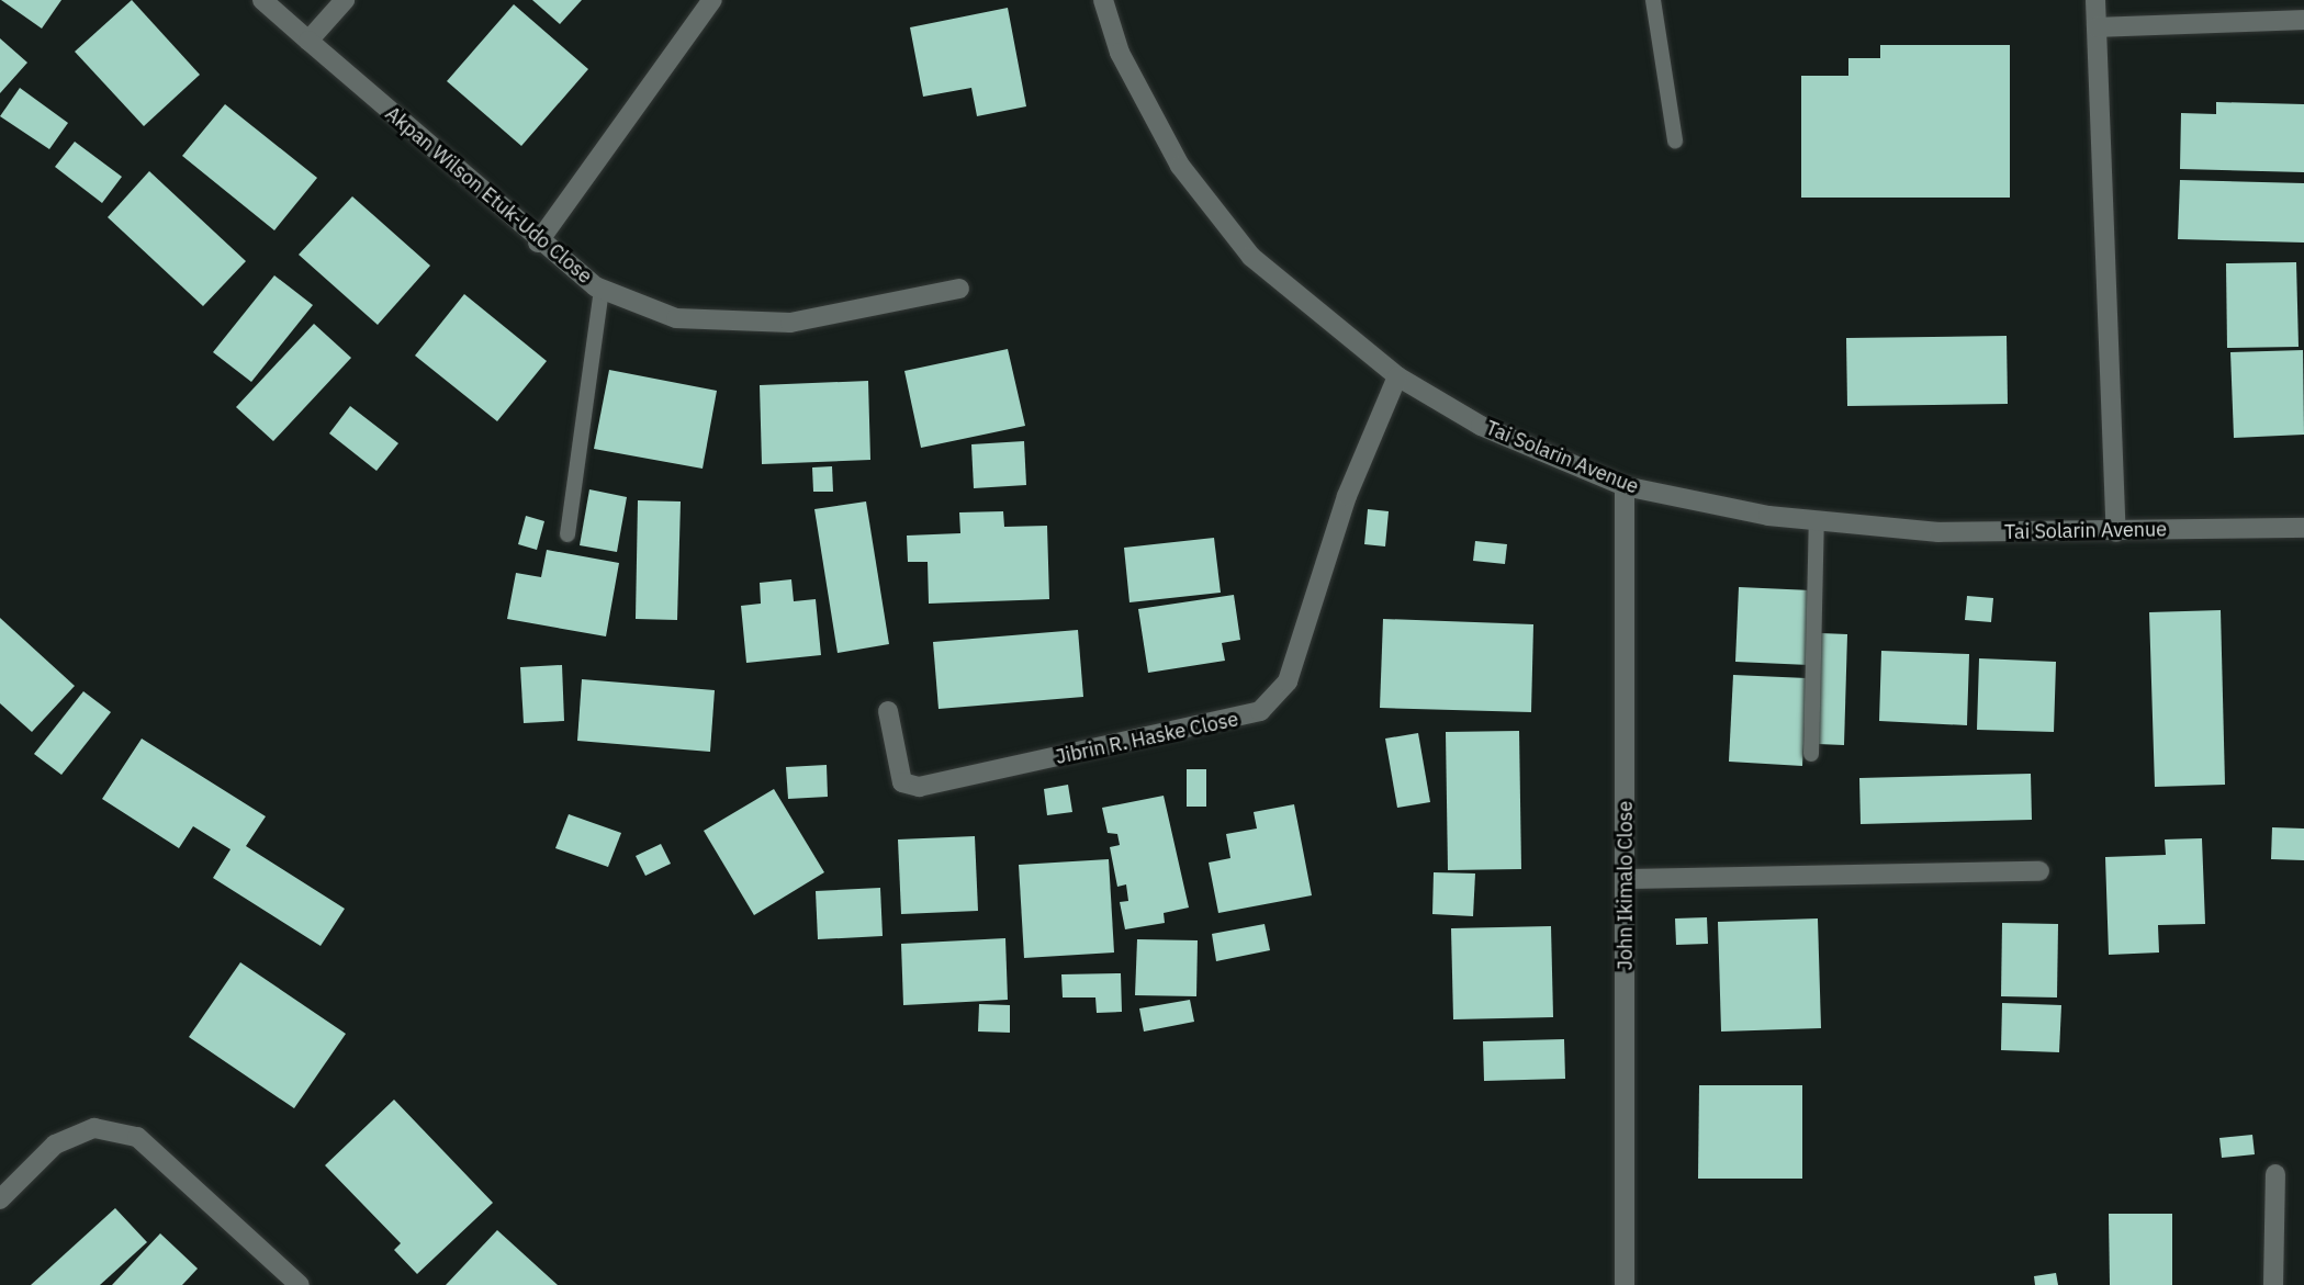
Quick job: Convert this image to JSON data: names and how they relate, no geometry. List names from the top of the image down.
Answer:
{
  "streets": {
    "street": [
      "Akpan Wilson Etuk-Udo Close",
      "Tai Solarin Avenue",
      "Jibrin R. Haske Close",
      "John Ikimalo Close"
    ]
  },
  "crossings": [
    ["Tai Solarin Avenue", "Jibrin R. Haske Close"],
    ["Tai Solarin Avenue", "John Ikimalo Close"]
  ]
}
